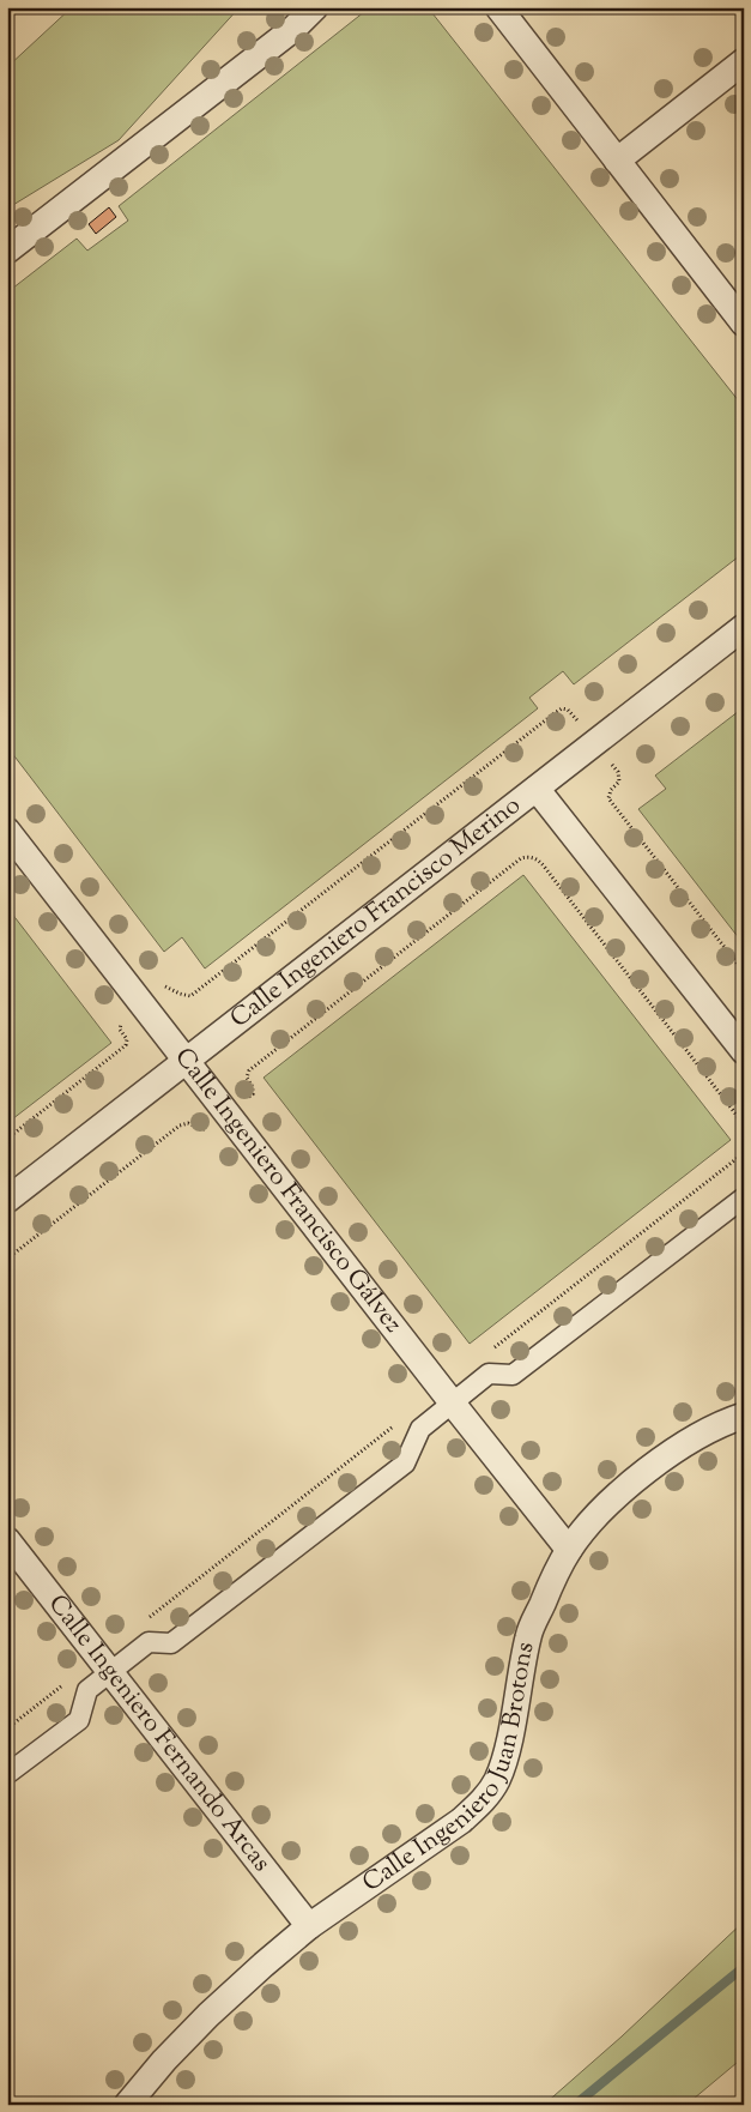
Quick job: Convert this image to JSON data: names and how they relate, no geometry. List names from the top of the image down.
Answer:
{
  "streets": {
    "street": [
      "Calle Ingeniero Francisco Merino",
      "Calle Ingeniero Francisco Gálvez",
      "Calle Ingeniero Fernando Arcas",
      "Calle Ingeniero Juan Brotons"
    ]
  },
  "crossings": [
    ["Calle Ingeniero Francisco Merino", "Calle Ingeniero Francisco Gálvez"],
    ["Calle Ingeniero Francisco Gálvez", "Calle Ingeniero Juan Brotons"],
    ["Calle Ingeniero Fernando Arcas", "Calle Ingeniero Juan Brotons"]
  ]
}
